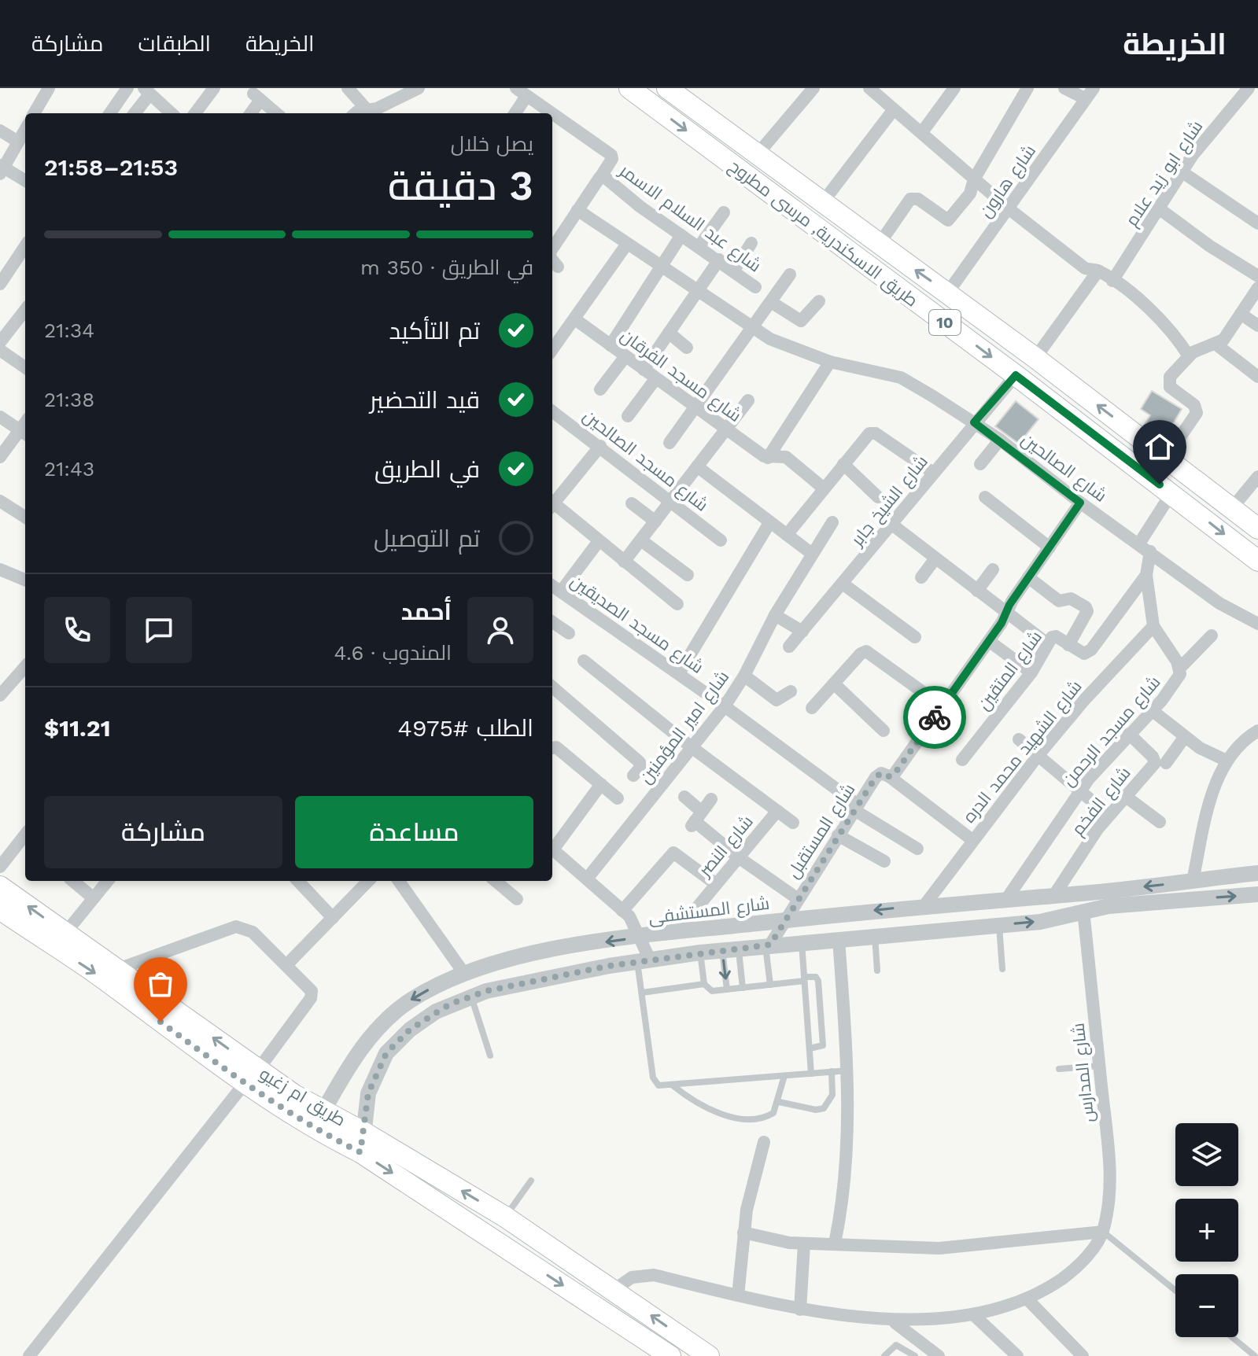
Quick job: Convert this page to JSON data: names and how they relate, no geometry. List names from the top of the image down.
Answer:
{
  "streets": {
    "main road": ["طريق الاسكندرية, مرسى مطروح", "10", "طريق ام زغيو"],
    "street": [
      "شارع ابو زيد علام",
      "شارع هارون",
      "شارع عبد السلام الاسمر",
      "شارع مسجد الفرقان",
      "شارع مسجد الصالحين",
      "شارع الصالحين",
      "شارع الشيخ جابر",
      "شارع مسجد الصديقين",
      "شارع المتقين",
      "شارع امير المؤمنين",
      "شارع مسجد الرحمن",
      "شارع الشهيد محمد الدره",
      "شارع الفخم",
      "شارع المستقبل",
      "شارع النصر",
      "شارع المستشفى",
      "شارع المدارس"
    ]
  },
  "crossings": [
    ["شارع هارون", "طريق الاسكندرية, مرسى مطروح"],
    ["شارع عبد السلام الاسمر", "شارع الصالحين"],
    ["طريق الاسكندرية, مرسى مطروح", "شارع الشيخ جابر"],
    ["شارع الصالحين", "شارع الشيخ جابر"],
    ["شارع الصالحين", "شارع المتقين"],
    ["شارع الصالحين", "شارع المستقبل"],
    ["شارع مسجد الصديقين", "شارع امير المؤمنين"],
    ["شارع مسجد الصديقين", "شارع المستقبل"],
    ["شارع المتقين", "شارع مسجد الرحمن"],
    ["شارع مسجد الرحمن", "شارع الشهيد محمد الدره"],
    ["شارع مسجد الرحمن", "شارع الفخم"],
    ["شارع مسجد الرحمن", "شارع المستشفى"],
    ["شارع الشهيد محمد الدره", "شارع المستشفى"],
    ["شارع الفخم", "شارع المستشفى"],
    ["شارع المستقبل", "شارع المستشفى"],
    ["شارع النصر", "شارع المستشفى"],
    ["شارع المستشفى", "طريق ام زغيو"]
  ],
  "page": {
    "header": "الخريطة",
    "nav": ["الخريطة", "الطبقات", "مشاركة"],
    "heading": ["3 دقيقة", "يصل خلال", "21:53–21:58"],
    "panel": [
      "أحمد",
      "المندوب · 4.6",
      "الطلب #4975",
      "$11.21"
    ],
    "bar": "في الطريق · 350 m",
    "list": [
      ["تم التأكيد", "21:34"],
      ["قيد التحضير", "21:38"],
      ["في الطريق", "21:43"],
      "تم التوصيل"
    ],
    "buttons": ["مساعدة", "مشاركة"],
    "map_buttons": ["+", "−"]
  }
}
